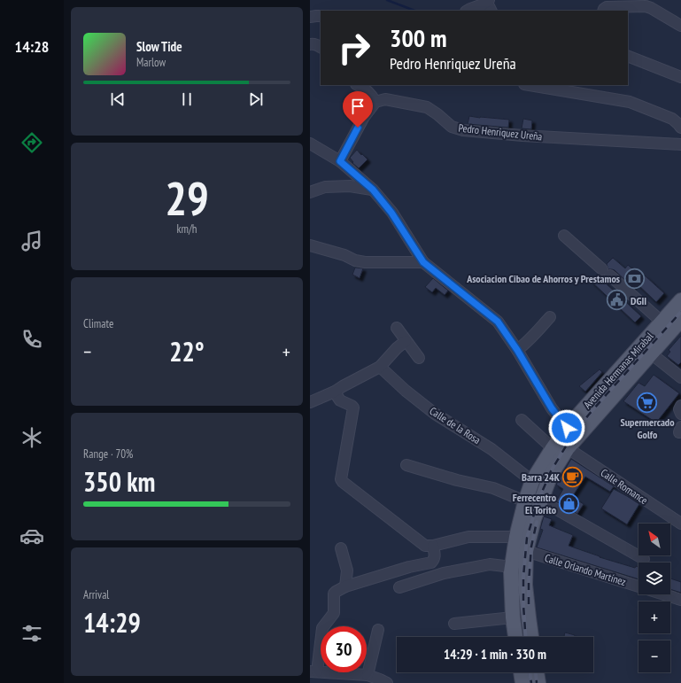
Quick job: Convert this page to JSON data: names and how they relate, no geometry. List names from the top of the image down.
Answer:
{
  "streets": {
    "main road": ["Avenida Hermanas Mirabal"],
    "street": [
      "Pedro Henriquez Ureña",
      "Calle de la Rosa",
      "Calle Romance",
      "Calle Orlando Martínez"
    ]
  },
  "crossings": [
    ["Avenida Hermanas Mirabal", "Calle de la Rosa"],
    ["Avenida Hermanas Mirabal", "Calle Romance"],
    ["Avenida Hermanas Mirabal", "Calle Orlando Martínez"]
  ],
  "places": {
    "bank": ["Asociacion Cibao de Ahorros y Prestamos"],
    "public building": ["DGII"],
    "supermarket": ["Supermercado Golfo"],
    "cafe": ["Barra 24K"],
    "shop": ["Ferrecentro El Torito"]
  },
  "north": "top left",
  "page": {
    "tabs": "14:28",
    "turn": ["300 m", "Pedro Henriquez Ureña"],
    "song": ["Slow Tide", "Marlow"],
    "tile": [
      ["29", "km/h"],
      "Climate",
      ["Range · 70%", "350 km"],
      ["Arrival", "14:29"]
    ],
    "heat": ["−", "22°", "+"],
    "map_buttons": ["+", "−"],
    "limit": "30",
    "trip": "14:29 · 1 min · 330 m"
  }
}
